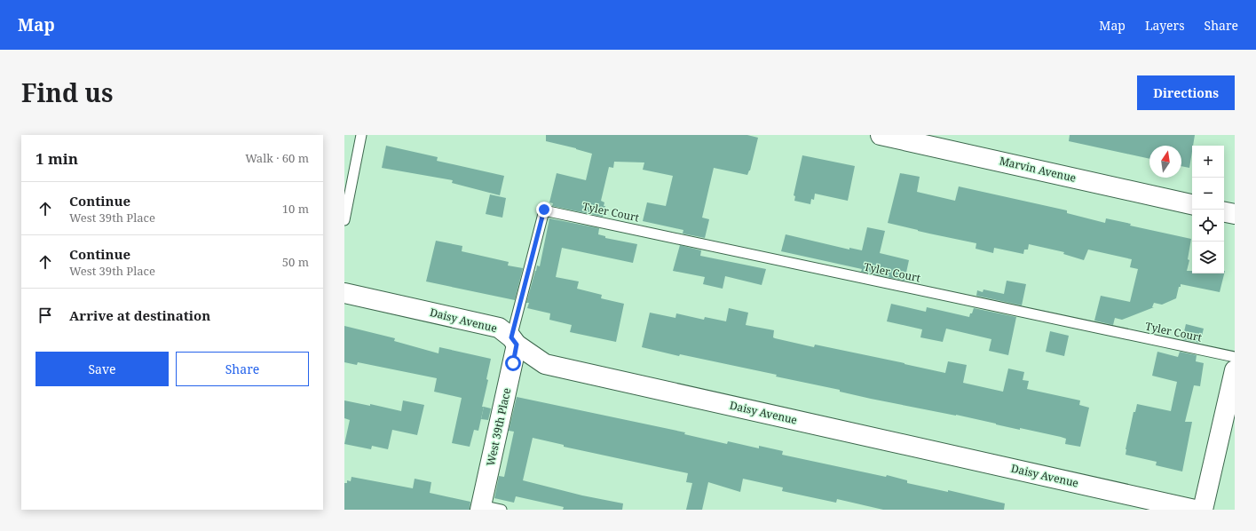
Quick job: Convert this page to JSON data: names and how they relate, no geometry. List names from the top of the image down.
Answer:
{
  "streets": {
    "street": ["Marvin Avenue", "Daisy Avenue", "West 39th Place"],
    "lane": ["Tyler Court"]
  },
  "crossings": [
    ["Tyler Court", "West 39th Place"],
    ["Daisy Avenue", "West 39th Place"]
  ],
  "north": "top",
  "page": {
    "header": "Map",
    "nav": ["Map", "Layers", "Share"],
    "title": "Find us",
    "buttons": [
      "Directions",
      ["Save", "Share"]
    ],
    "heading": ["1 min", "Walk · 60 m"],
    "map_buttons": ["+", "−"],
    "list": [
      ["Continue", "West 39th Place", "10 m"],
      ["Continue", "West 39th Place", "50 m"],
      "Arrive at destination"
    ]
  }
}
